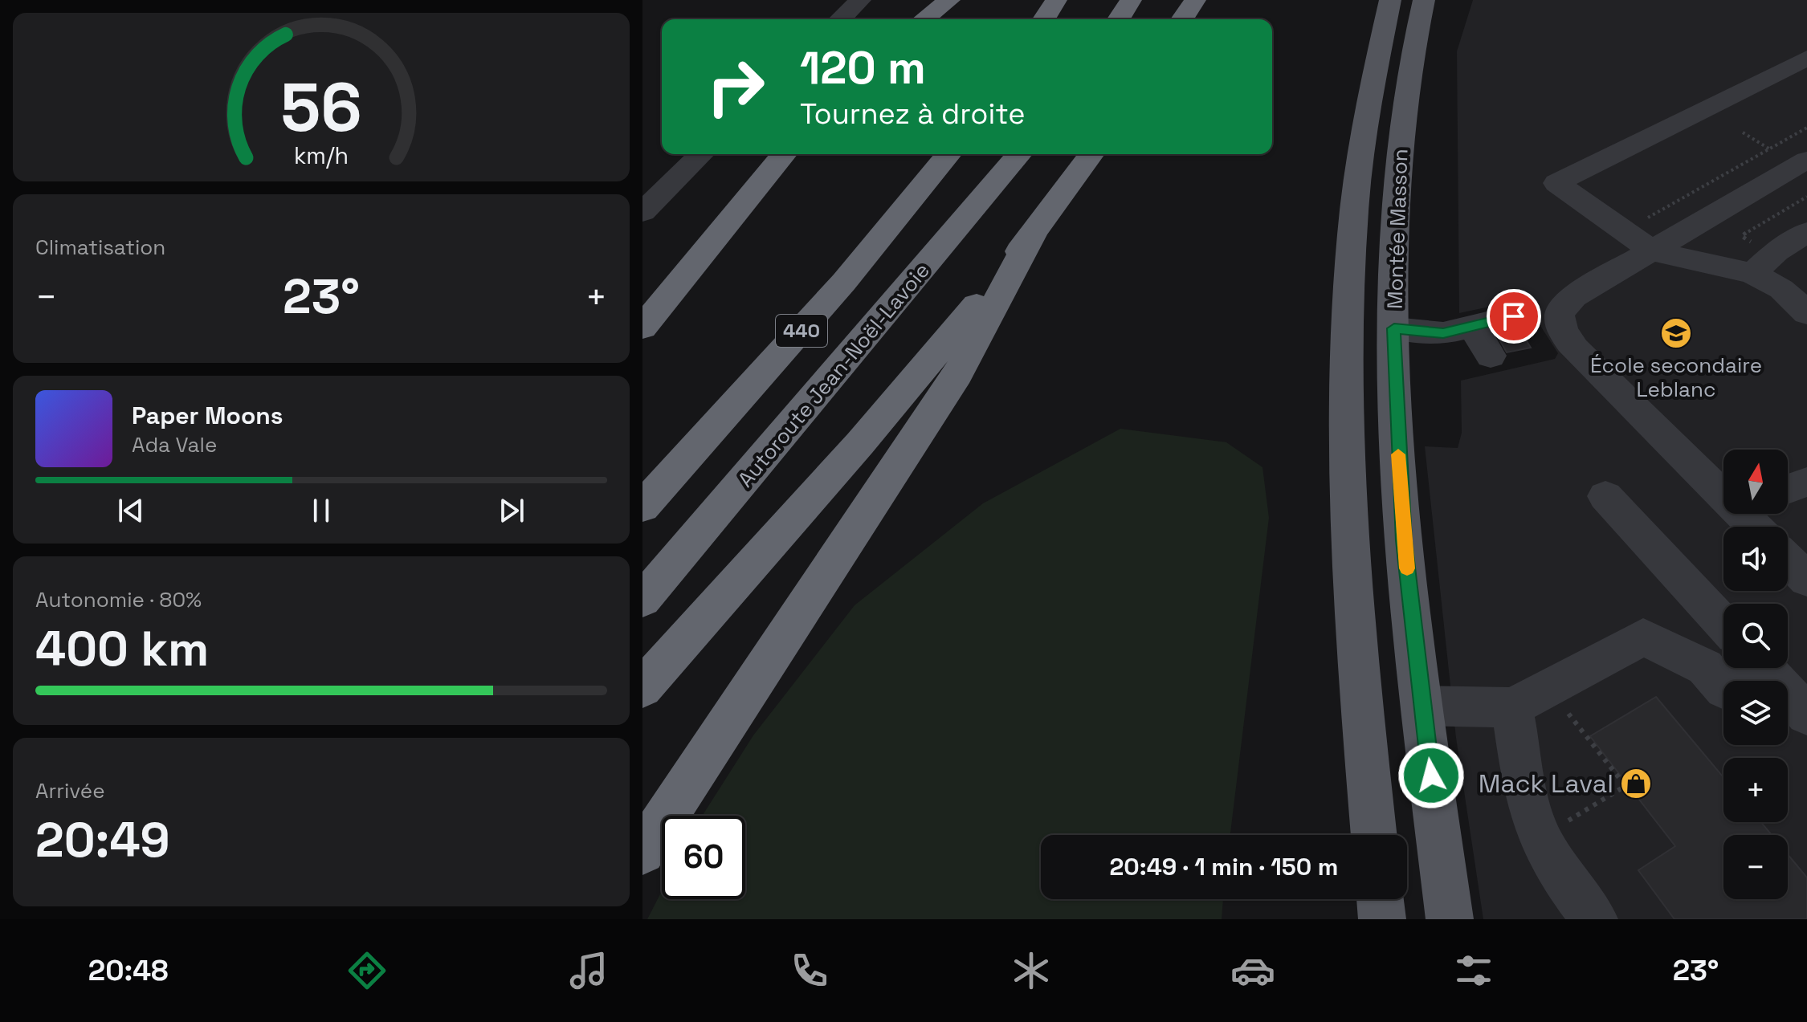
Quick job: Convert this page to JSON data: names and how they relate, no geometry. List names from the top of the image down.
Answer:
{
  "streets": {
    "highway": ["440", "Autoroute Jean-Noël-Lavoie"],
    "main road": ["Montée Masson"]
  },
  "places": {
    "school or university": ["École secondaire Leblanc"],
    "shop": ["Mack Laval"]
  },
  "north": "top",
  "page": {
    "turn": ["120 m", "Tournez à droite"],
    "tile": [
      "Climatisation",
      ["Autonomie · 80%", "400 km"],
      ["Arrivée", "20:49"]
    ],
    "heat": ["−", "23°", "+"],
    "song": ["Paper Moons", "Ada Vale"],
    "map_buttons": ["+", "−"],
    "limit": "60",
    "trip": "20:49 · 1 min · 150 m",
    "tabs": ["20:48", "23°"],
    "gauge": ["56", "km/h"]
  }
}
